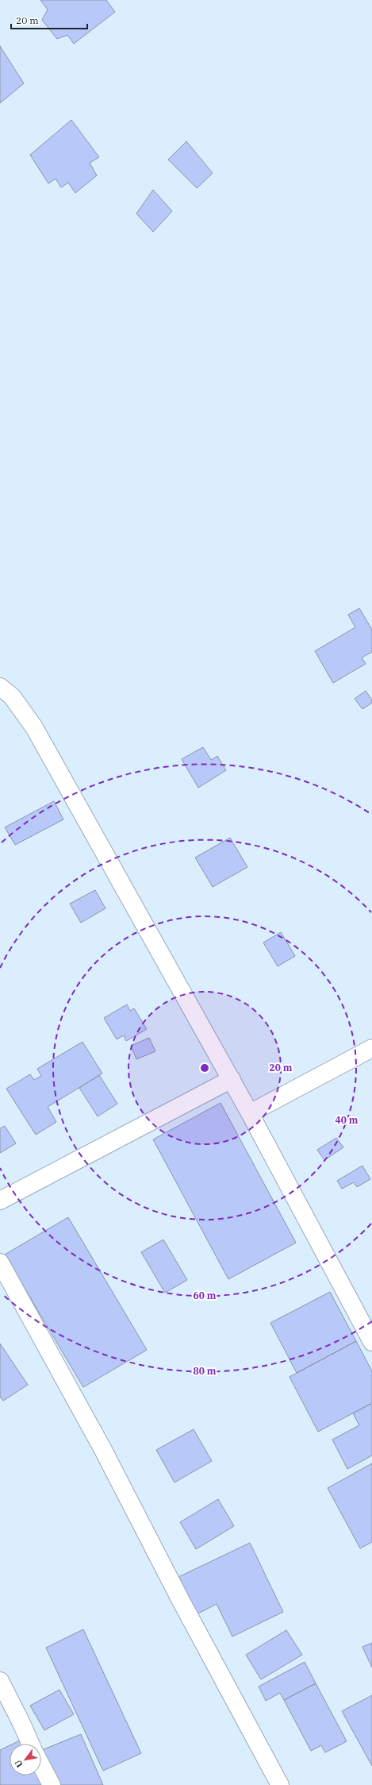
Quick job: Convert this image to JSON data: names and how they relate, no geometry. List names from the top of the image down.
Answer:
{
  "scale_bar": "20 m",
  "north": "bottom left",
  "rings": [
    "20 m",
    "40 m",
    "60 m",
    "80 m"
  ]
}
